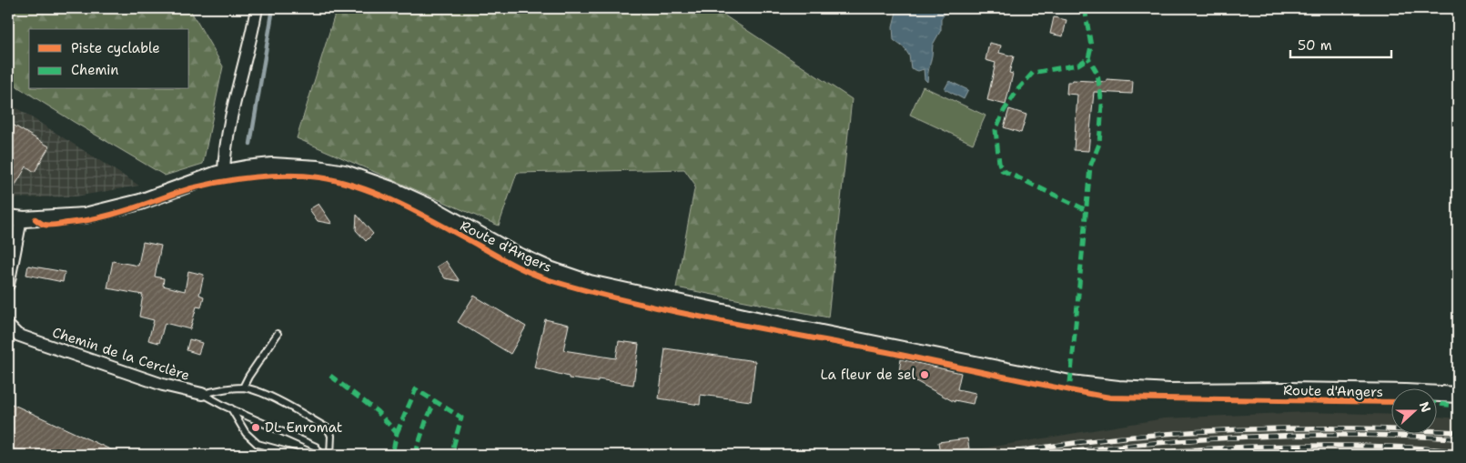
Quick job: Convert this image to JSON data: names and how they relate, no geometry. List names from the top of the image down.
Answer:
{
  "streets": {
    "street": ["Route d'Angers", "Chemin de la Cerclère"]
  },
  "places": ["La fleur de sel", "DL Enromat"],
  "legend": ["Piste cyclable", "Chemin"],
  "scale_bar": "50 m",
  "north": "right"
}
